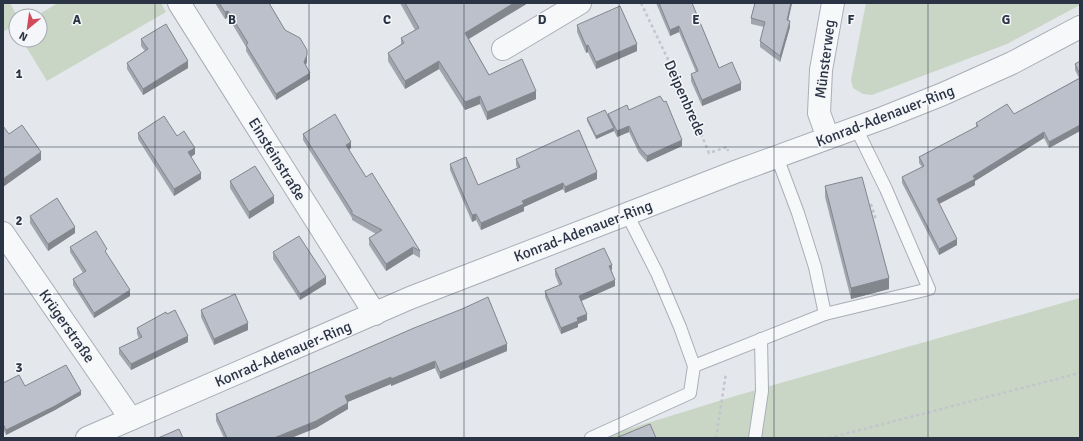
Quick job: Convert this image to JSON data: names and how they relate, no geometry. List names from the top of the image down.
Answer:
{
  "streets": {
    "street": [
      "Münsterweg",
      "Konrad-Adenauer-Ring",
      "Einsteinstraße",
      "Krügerstraße"
    ],
    "path": ["Deipenbrede"]
  },
  "crossings": [
    ["Münsterweg", "Konrad-Adenauer-Ring"],
    ["Deipenbrede", "Konrad-Adenauer-Ring"],
    ["Konrad-Adenauer-Ring", "Einsteinstraße"],
    ["Konrad-Adenauer-Ring", "Krügerstraße"]
  ],
  "north": "bottom left",
  "grid": {
    "columns": [
      "A",
      "B",
      "C",
      "D",
      "E",
      "F",
      "G"
    ],
    "rows": ["1", "2", "3"]
  }
}
